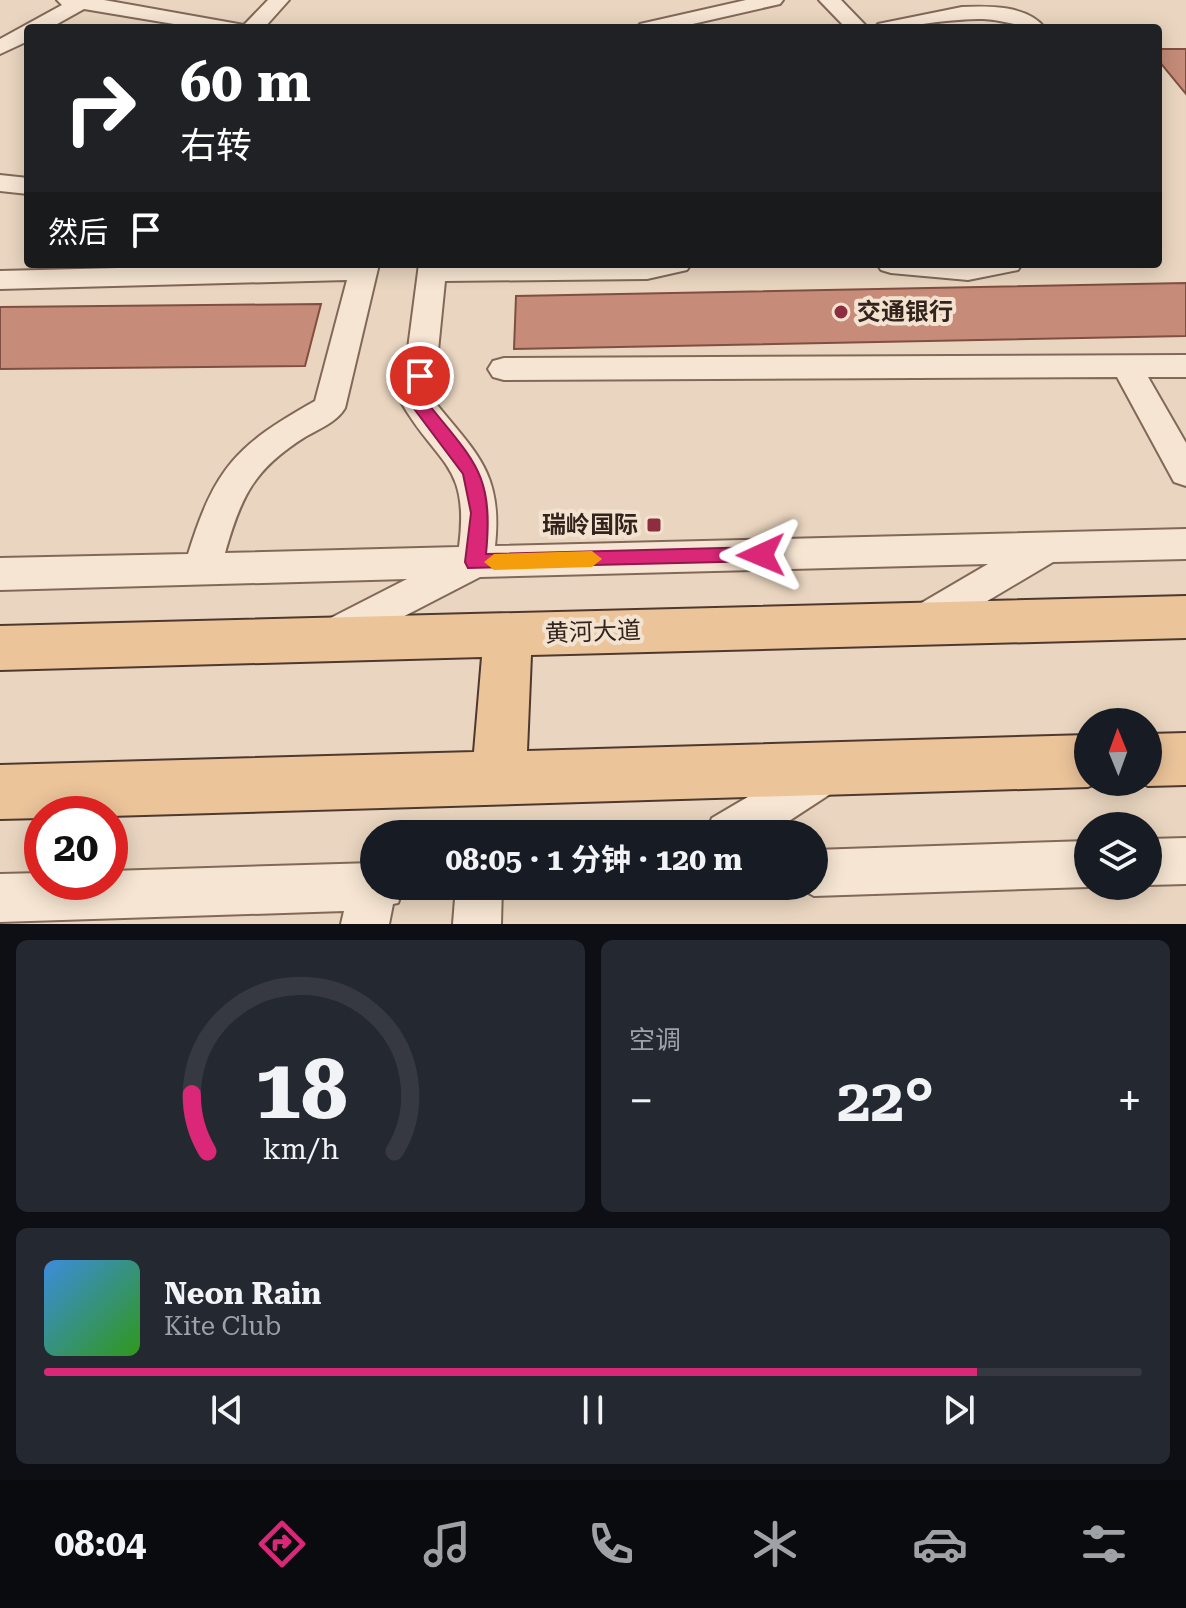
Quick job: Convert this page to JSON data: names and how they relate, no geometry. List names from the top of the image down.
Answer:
{
  "streets": {
    "main road": ["黄河大道"]
  },
  "places": {
    "other": ["交通银行"],
    "transit": ["瑞岭国际"]
  },
  "north": "top",
  "page": {
    "turn": ["60 m", "右转"],
    "then": "然后",
    "limit": "20",
    "trip": "08:05 · 1 分钟 · 120 m",
    "tile": "空调",
    "heat": ["−", "22°", "+"],
    "song": ["Neon Rain", "Kite Club"],
    "tabs": "08:04",
    "gauge": ["18", "km/h"]
  }
}
